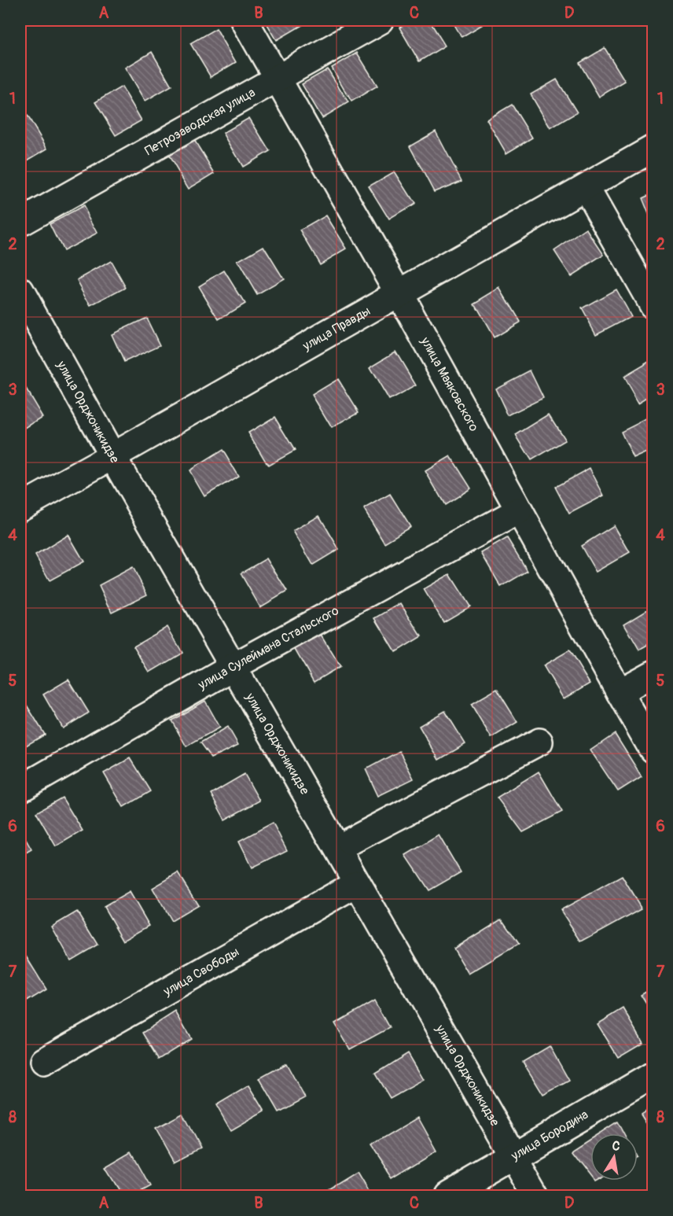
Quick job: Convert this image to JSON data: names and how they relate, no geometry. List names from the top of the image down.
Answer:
{
  "streets": {
    "street": [
      "Петрозаводская улица",
      "улица Правды",
      "улица Маяковского",
      "улица Орджоникидзе",
      "улица Сулеймана Стальского",
      "улица Свободы",
      "улица Бородина"
    ]
  },
  "crossings": [
    ["Петрозаводская улица", "улица Маяковского"],
    ["улица Правды", "улица Маяковского"],
    ["улица Правды", "улица Орджоникидзе"],
    ["улица Маяковского", "улица Сулеймана Стальского"],
    ["улица Орджоникидзе", "улица Сулеймана Стальского"],
    ["улица Орджоникидзе", "улица Свободы"],
    ["улица Орджоникидзе", "улица Бородина"]
  ],
  "north": "top",
  "grid": {
    "columns": [
      "A",
      "B",
      "C",
      "D"
    ],
    "rows": [
      "1",
      "2",
      "3",
      "4",
      "5",
      "6",
      "7",
      "8"
    ]
  }
}
